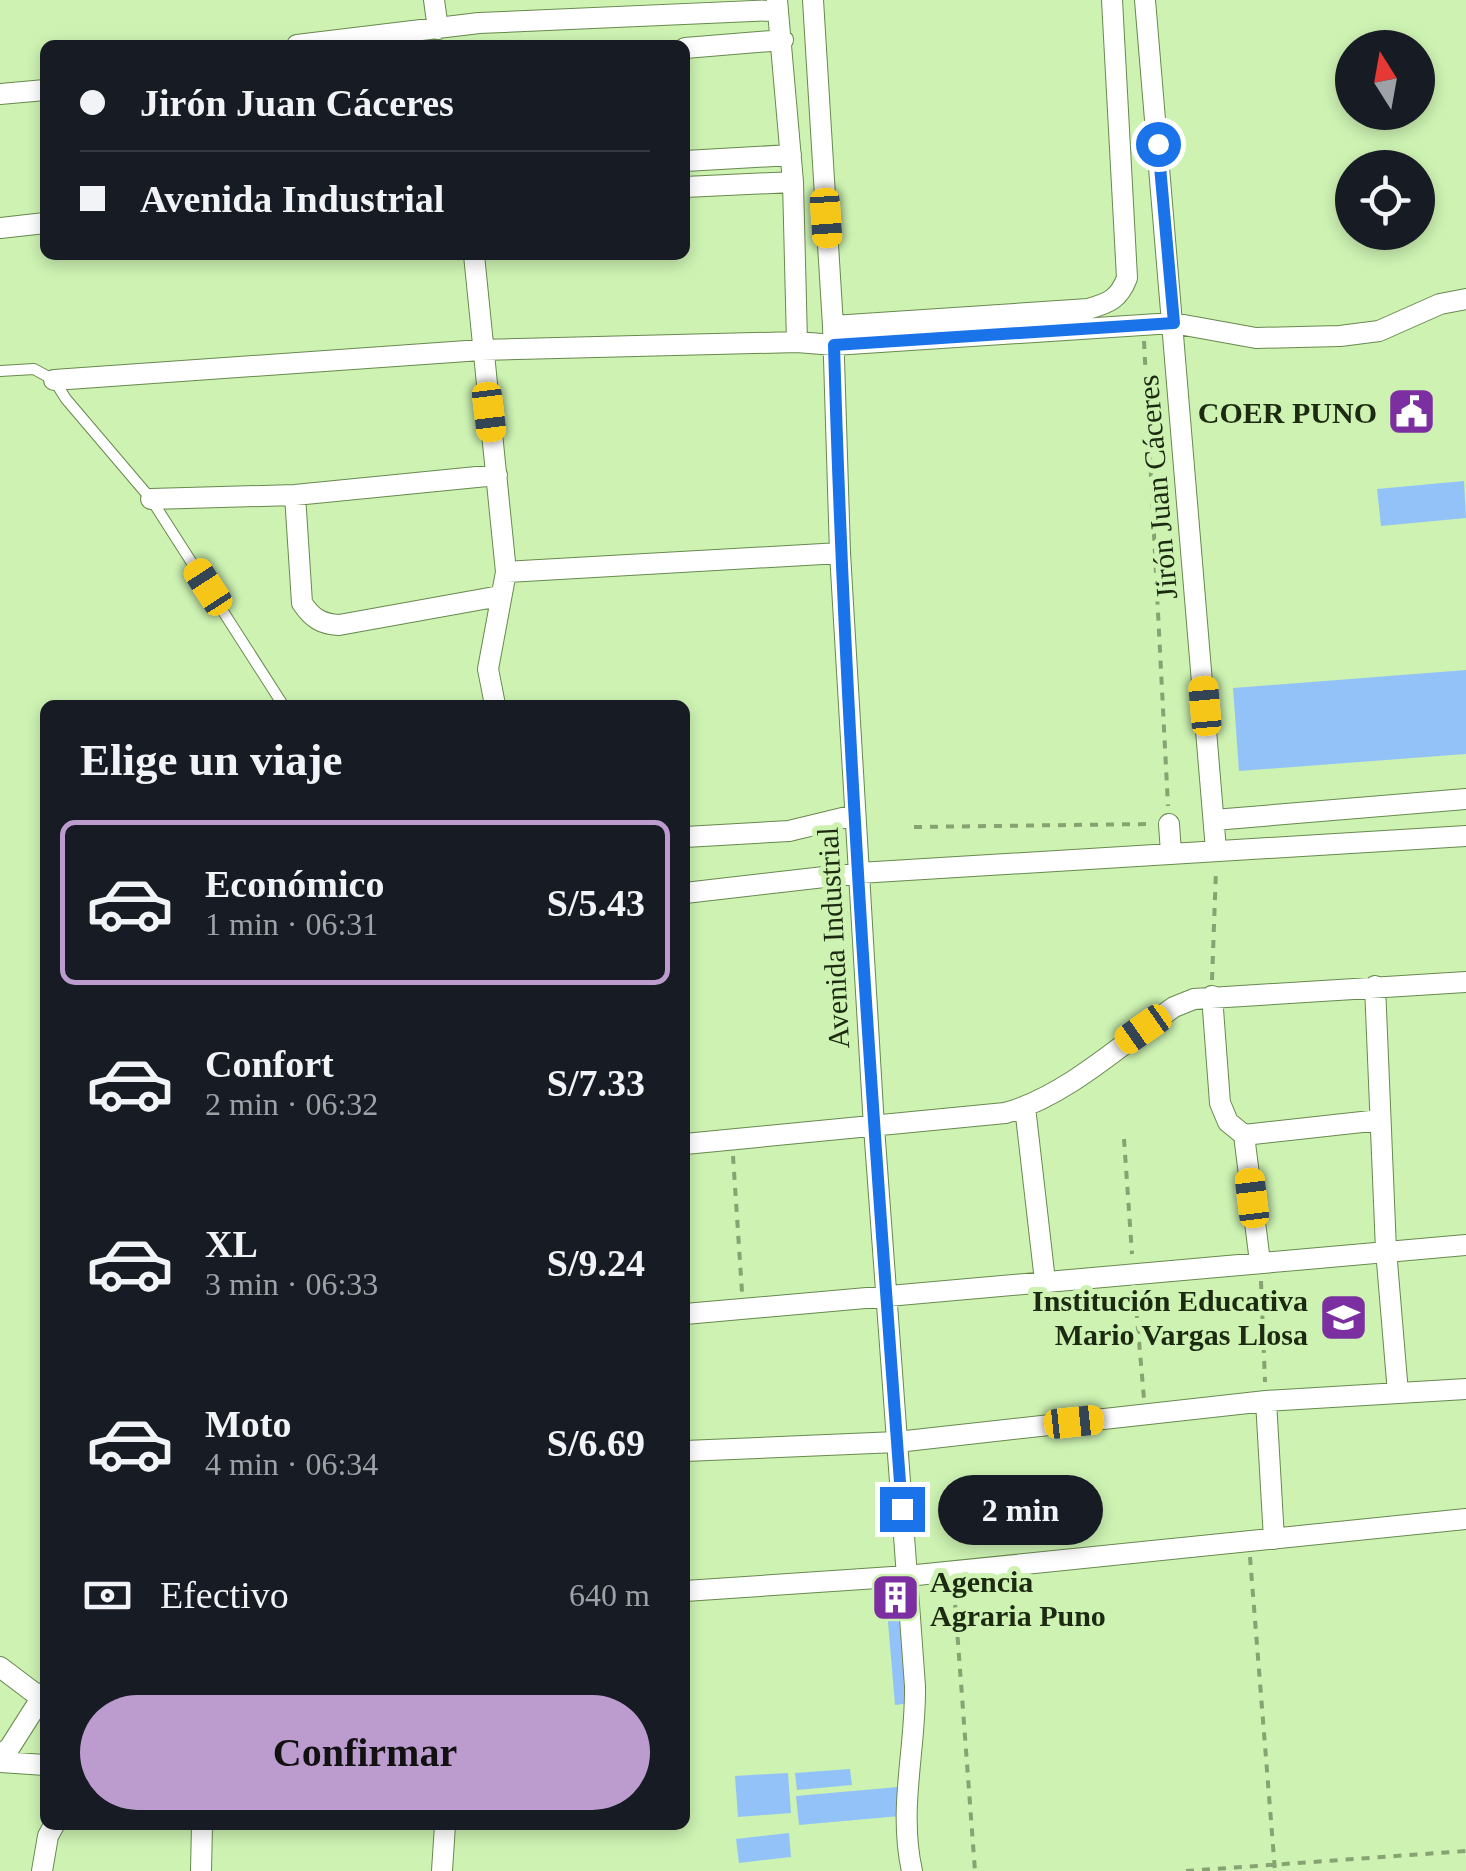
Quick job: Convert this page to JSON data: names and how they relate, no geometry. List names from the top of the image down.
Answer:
{
  "streets": {
    "street": ["Jirón Juan Cáceres", "Avenida Industrial"]
  },
  "places": {
    "public building": ["COER PUNO"],
    "school or university": ["Institución Educativa Mario Vargas Llosa"],
    "building": ["Agencia Agraria Puno"]
  },
  "north": "top",
  "page": {
    "banner": ["Jirón Juan Cáceres", "Avenida Industrial"],
    "heading": "Elige un viaje",
    "list": [
      {
        "name": "Económico",
        "note": "1 min · 06:31",
        "value": "S/5.43"
      },
      {
        "name": "Confort",
        "note": "2 min · 06:32",
        "value": "S/7.33"
      },
      {
        "name": "XL",
        "note": "3 min · 06:33",
        "value": "S/9.24"
      },
      {
        "name": "Moto",
        "note": "4 min · 06:34",
        "value": "S/6.69"
      }
    ],
    "bubble": "2 min",
    "pay": ["Efectivo", "640 m"],
    "buttons": "Confirmar"
  }
}
